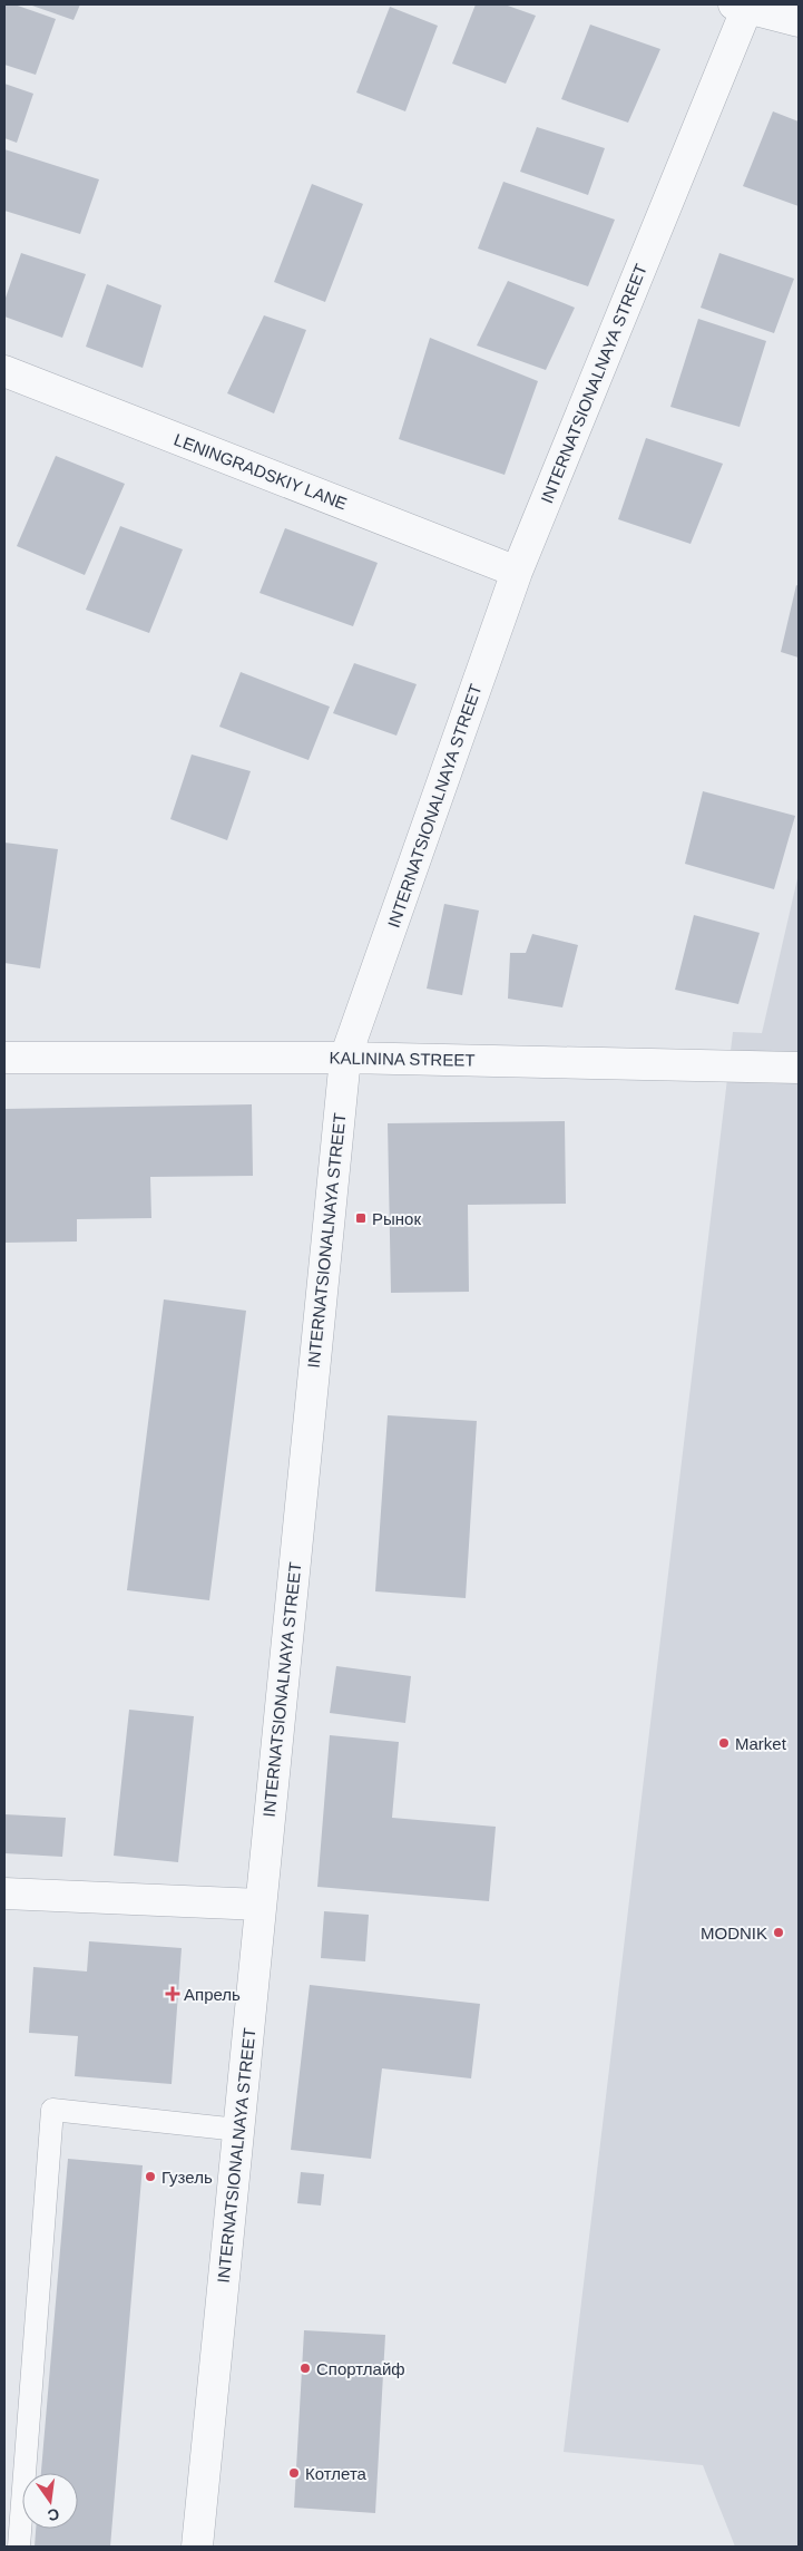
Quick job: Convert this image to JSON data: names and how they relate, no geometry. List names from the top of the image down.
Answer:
{
  "streets": {
    "street": ["INTERNATSIONALNAYA STREET", "LENINGRADSKIY LANE", "KALININA STREET"]
  },
  "crossings": [
    ["INTERNATSIONALNAYA STREET", "LENINGRADSKIY LANE"],
    ["INTERNATSIONALNAYA STREET", "KALININA STREET"]
  ],
  "places": {
    "transit": ["Рынок"],
    "other": [
      "Market",
      "MODNIK",
      "Гузель",
      "Спортлайф",
      "Котлета"
    ],
    "health": ["Апрель"]
  },
  "north": "bottom"
}
